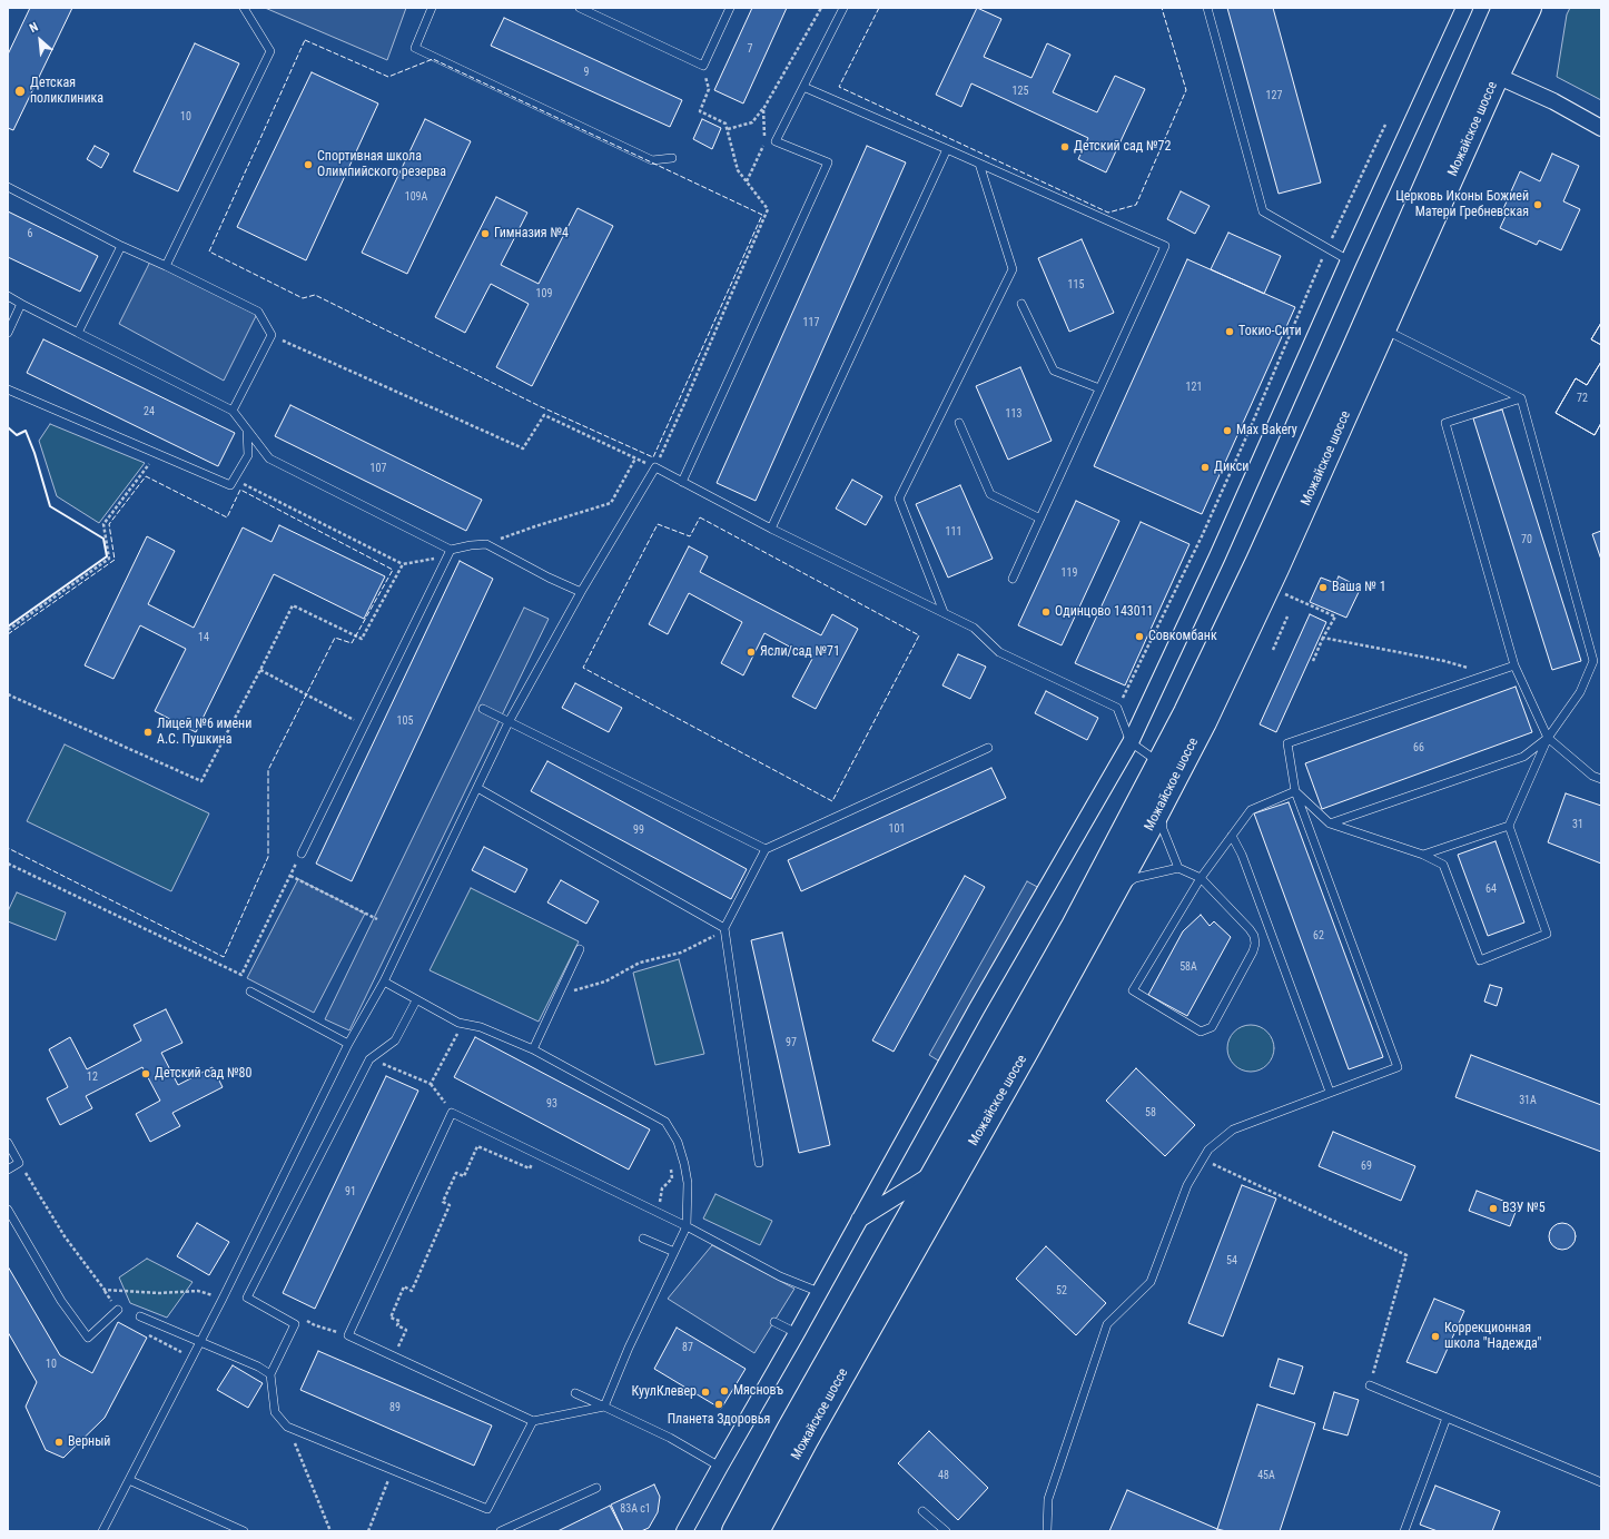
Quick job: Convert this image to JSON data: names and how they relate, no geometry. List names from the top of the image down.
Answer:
{
  "streets": {
    "main road": ["Можайское шоссе"]
  },
  "places": [
    "Детская поликлиника",
    "Детский сад №72",
    "Спортивная школа Олимпийского резерва",
    "Церковь Иконы Божией Матери Гребневская",
    "Гимназия №4",
    "Токио-Сити",
    "Max Bakery",
    "Дикси",
    "Ваша № 1",
    "Одинцово 143011",
    "Совкомбанк",
    "Ясли/сад №71",
    "Лицей №6 имени А.С. Пушкина",
    "Детский сад №80",
    "ВЗУ №5",
    "Коррекционная школа \"Надежда\"",
    "Мясновъ",
    "КуулКлевер",
    "Планета Здоровья",
    "Верный"
  ],
  "house_numbers": [
    "7",
    "9",
    "125",
    "127",
    "10",
    "109А",
    "6",
    "115",
    "109",
    "117",
    "121",
    "72",
    "24",
    "113",
    "107",
    "111",
    "70",
    "119",
    "14",
    "105",
    "66",
    "31",
    "101",
    "99",
    "64",
    "62",
    "58А",
    "97",
    "12",
    "31А",
    "93",
    "58",
    "69",
    "91",
    "54",
    "52",
    "87",
    "10",
    "89",
    "48",
    "45А",
    "83А с1"
  ],
  "north": "top left"
}
